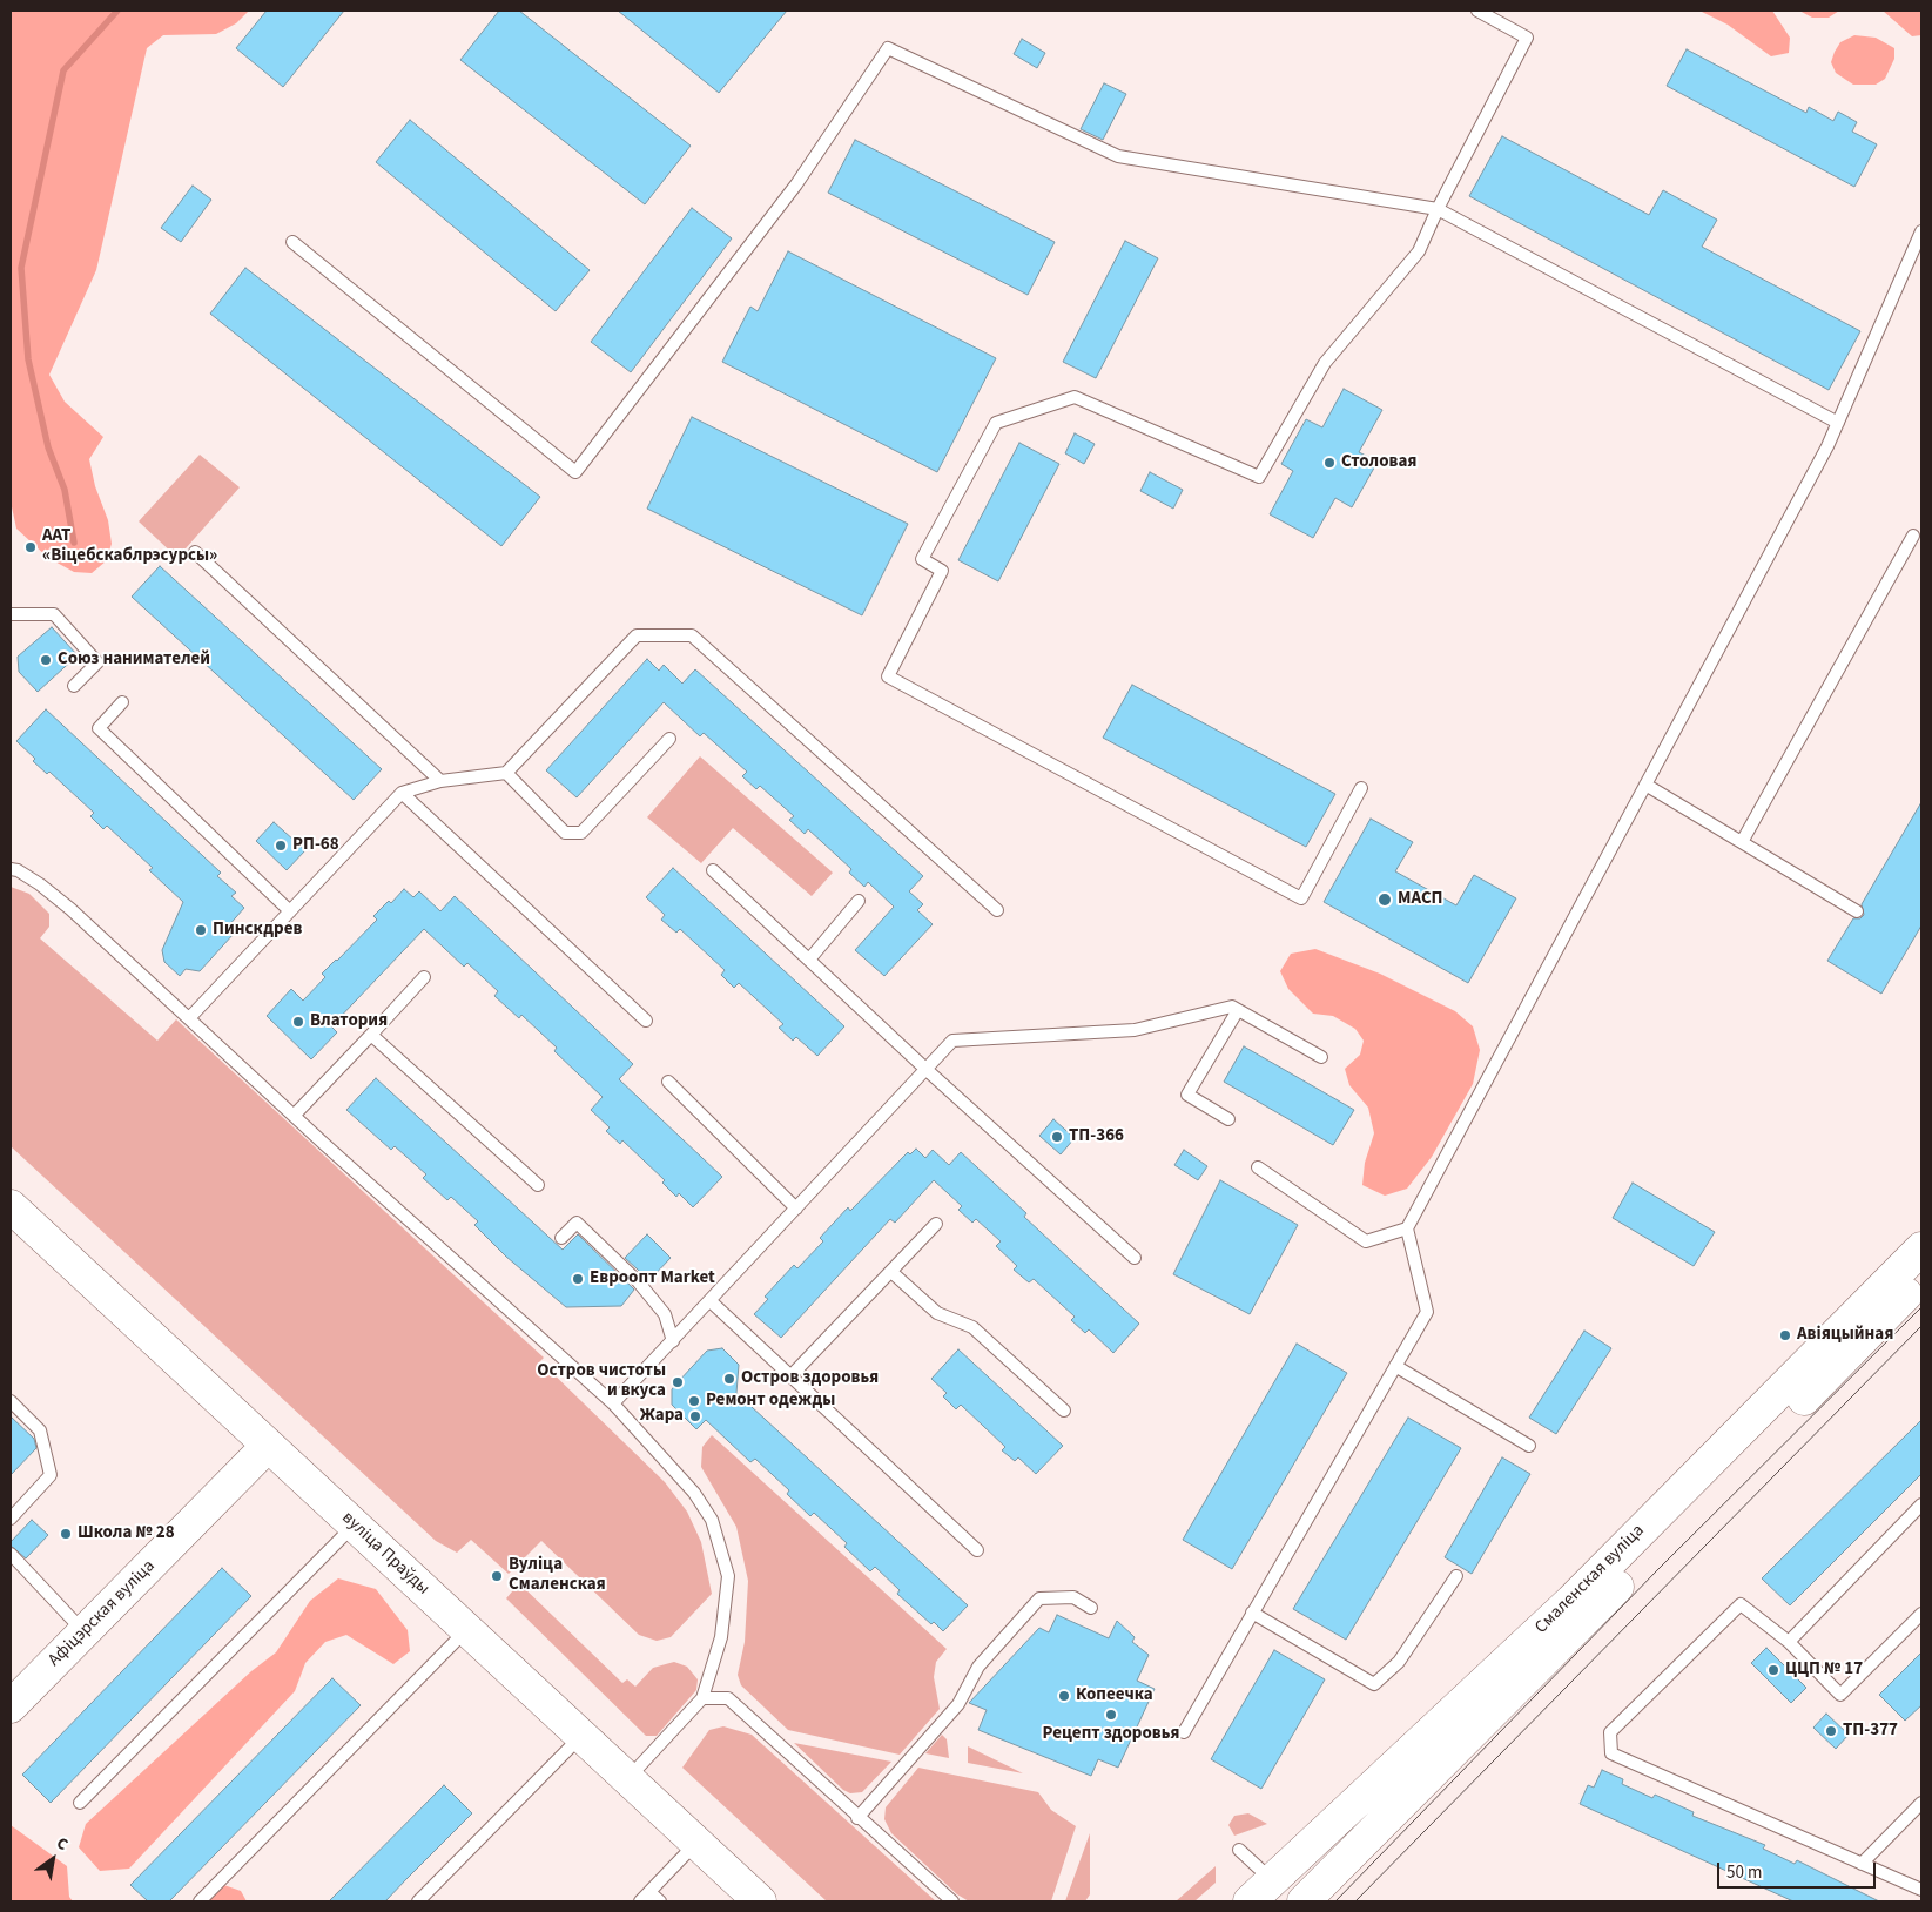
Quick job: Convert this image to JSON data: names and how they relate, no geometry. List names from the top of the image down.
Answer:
{
  "streets": {
    "main road": ["вуліца Праўды", "Смаленская вуліца", "Афіцэрская вуліца"]
  },
  "crossings": [
    ["вуліца Праўды", "Афіцэрская вуліца"]
  ],
  "places": [
    "Столовая",
    "ААТ «Віцебскаблрэсурсы»",
    "Союз нанимателей",
    "РП-68",
    "МАСП",
    "Пинскдрев",
    "Влатория",
    "ТП-366",
    "Евроопт Market",
    "Авіяцыйная",
    "Остров здоровья",
    "Остров чистоты и вкуса",
    "Ремонт одежды",
    "Жара",
    "Школа № 28",
    "Вуліца Смаленская",
    "ЦЦП № 17",
    "Копеечка",
    "Рецепт здоровья",
    "ТП-377"
  ],
  "scale_bar": "50 m",
  "north": "top right"
}
